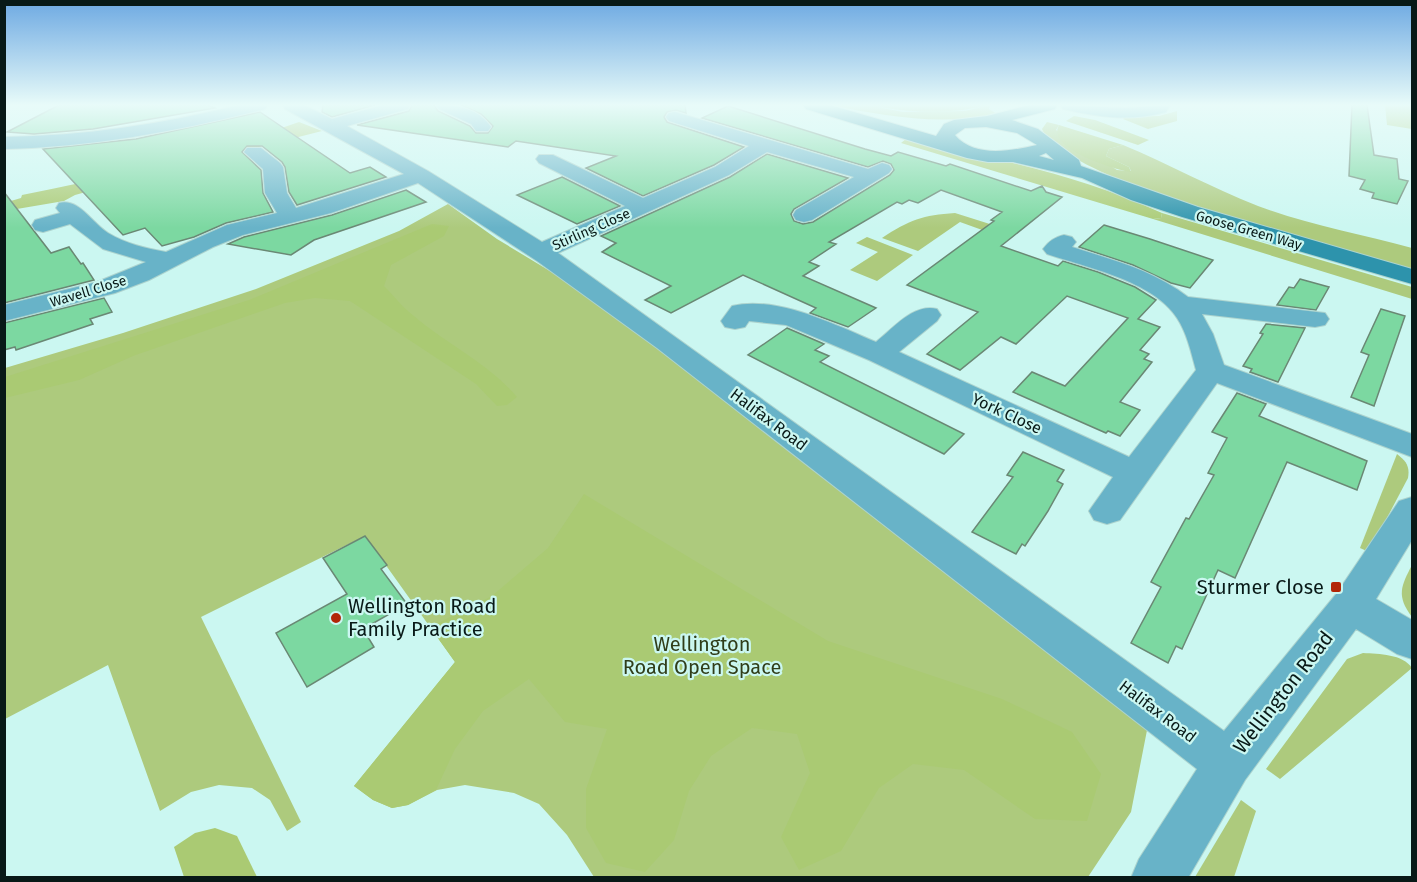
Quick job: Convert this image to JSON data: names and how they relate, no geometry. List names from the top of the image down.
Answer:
{
  "streets": {
    "main road": ["Goose Green Way"],
    "street": [
      "Stirling Close",
      "Wavell Close",
      "York Close",
      "Halifax Road",
      "Wellington Road"
    ]
  },
  "crossings": [
    ["Stirling Close", "Halifax Road"],
    ["Wavell Close", "Halifax Road"],
    ["Halifax Road", "Wellington Road"]
  ],
  "parks": ["Wellington Road Open Space"],
  "places": {
    "transit": ["Sturmer Close"],
    "other": ["Wellington Road Family Practice"]
  }
}
